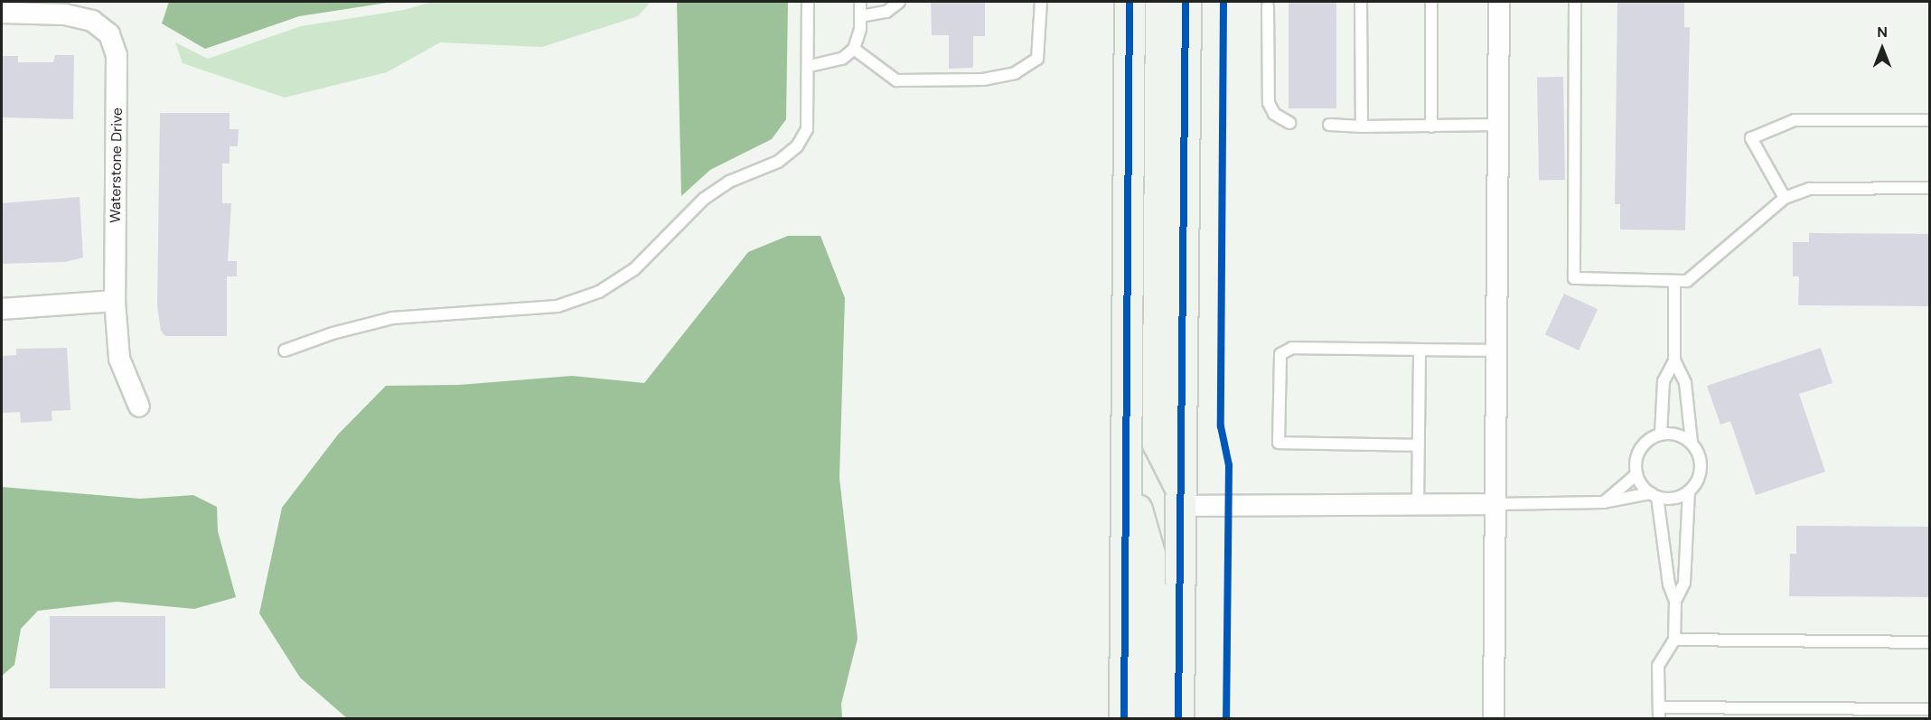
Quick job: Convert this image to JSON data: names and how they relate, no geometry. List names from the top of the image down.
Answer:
{
  "streets": {
    "street": ["Waterstone Drive"]
  },
  "north": "top"
}
